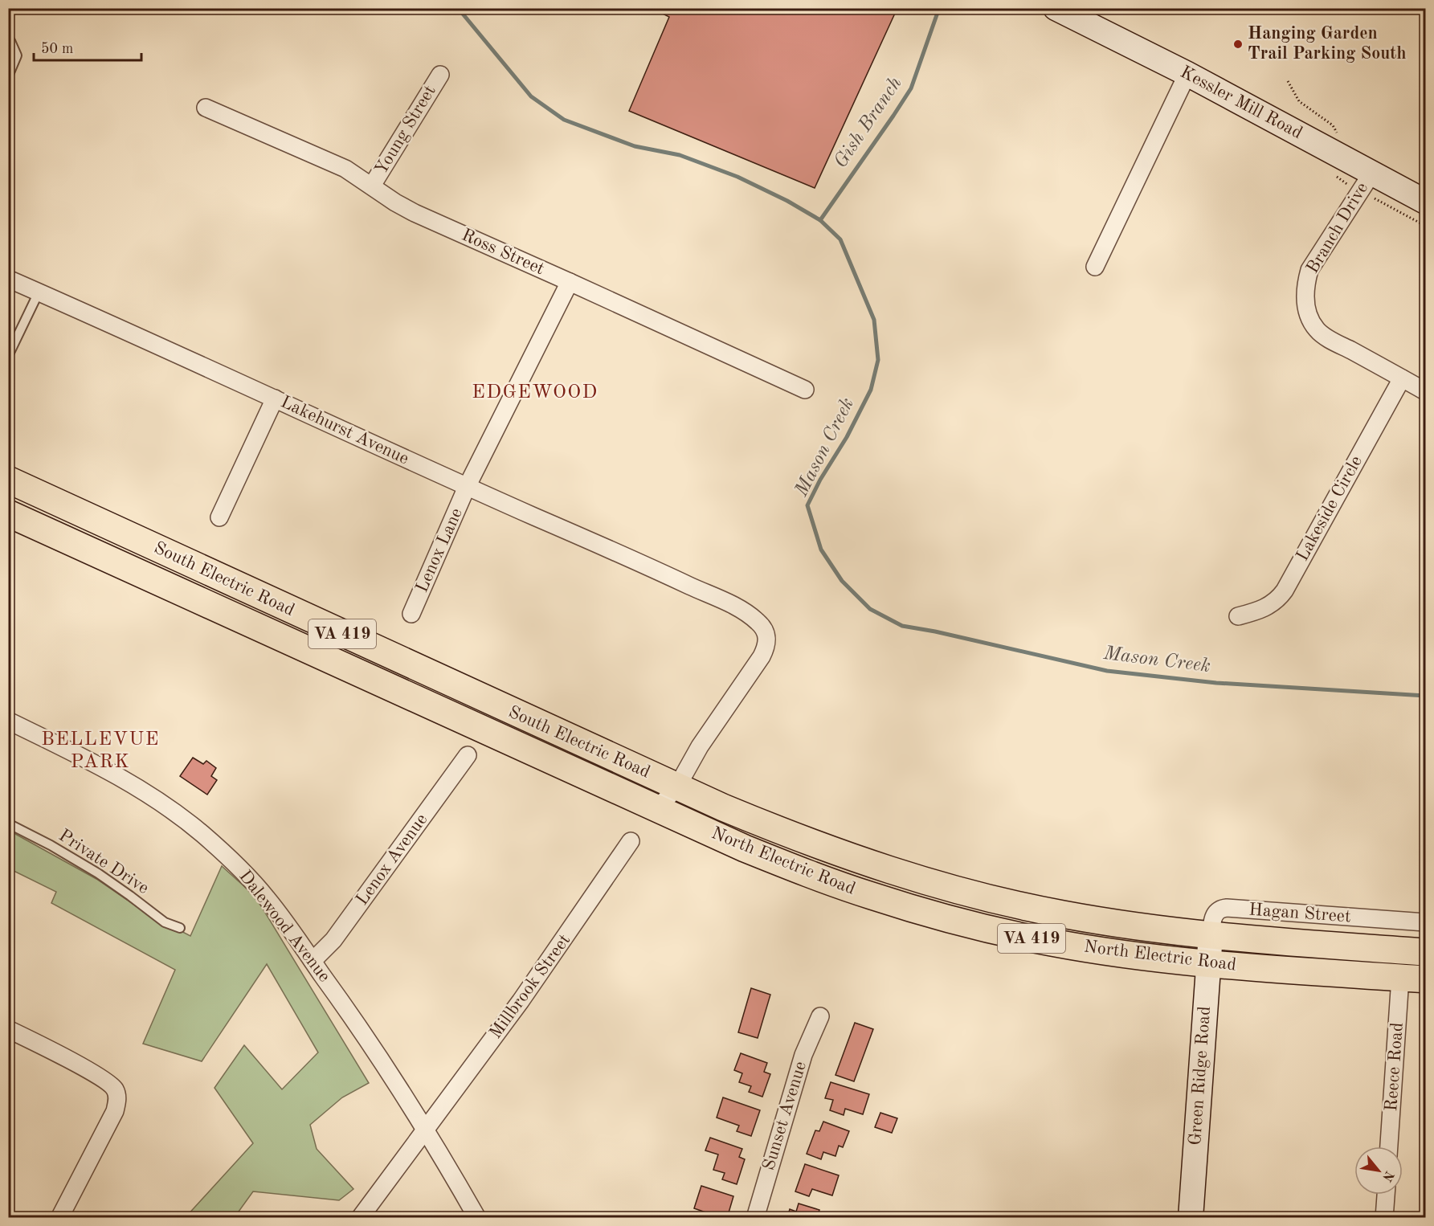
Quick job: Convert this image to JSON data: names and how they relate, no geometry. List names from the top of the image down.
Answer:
{
  "streets": {
    "main road": ["South Electric Road", "VA 419", "North Electric Road"],
    "street": [
      "Kessler Mill Road",
      "Young Street",
      "Branch Drive",
      "Ross Street",
      "Lakehurst Avenue",
      "Lakeside Circle",
      "Lenox Lane",
      "Lenox Avenue",
      "Hagan Street",
      "Dalewood Avenue",
      "Millbrook Street",
      "Reece Road",
      "Green Ridge Road",
      "Sunset Avenue"
    ],
    "lane": ["Private Drive"]
  },
  "crossings": [
    ["Kessler Mill Road", "Branch Drive"],
    ["Young Street", "Ross Street"],
    ["Branch Drive", "Lakeside Circle"],
    ["Lakehurst Avenue", "Lenox Lane"],
    ["Lakehurst Avenue", "South Electric Road"],
    ["Lakehurst Avenue", "North Electric Road"],
    ["South Electric Road", "North Electric Road"],
    ["Lenox Avenue", "Dalewood Avenue"],
    ["North Electric Road", "Hagan Street"],
    ["North Electric Road", "Reece Road"],
    ["North Electric Road", "Green Ridge Road"],
    ["Hagan Street", "Green Ridge Road"],
    ["Dalewood Avenue", "Millbrook Street"]
  ],
  "districts": ["EDGEWOOD", "BELLEVUE PARK"],
  "water": ["Gish Branch", "Mason Creek"],
  "places": ["Hanging Garden Trail Parking South"],
  "scale_bar": "50 m",
  "north": "bottom right"
}
